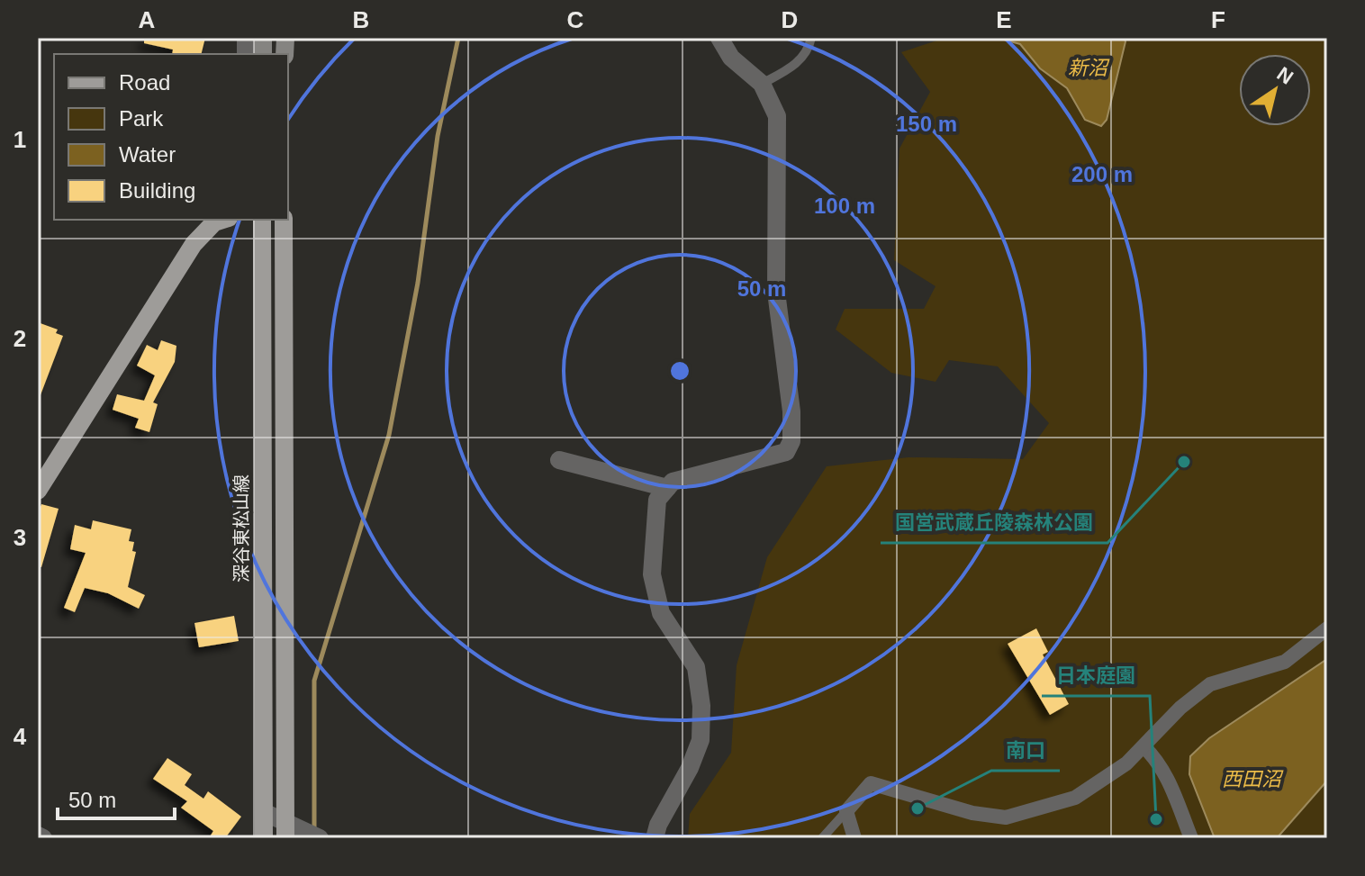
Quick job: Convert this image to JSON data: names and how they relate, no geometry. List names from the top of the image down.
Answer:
{
  "streets": {
    "main road": ["深谷東松山線"]
  },
  "water": ["新沼", "西田沼"],
  "places": ["国営武蔵丘陵森林公園", "南口", "日本庭園"],
  "legend": [
    "Road",
    "Park",
    "Water",
    "Building"
  ],
  "scale_bar": "50 m",
  "north": "top right",
  "grid": {
    "columns": [
      "A",
      "B",
      "C",
      "D",
      "E",
      "F"
    ],
    "rows": [
      "1",
      "2",
      "3",
      "4"
    ]
  },
  "rings": [
    "150 m",
    "200 m",
    "100 m",
    "50 m"
  ]
}
